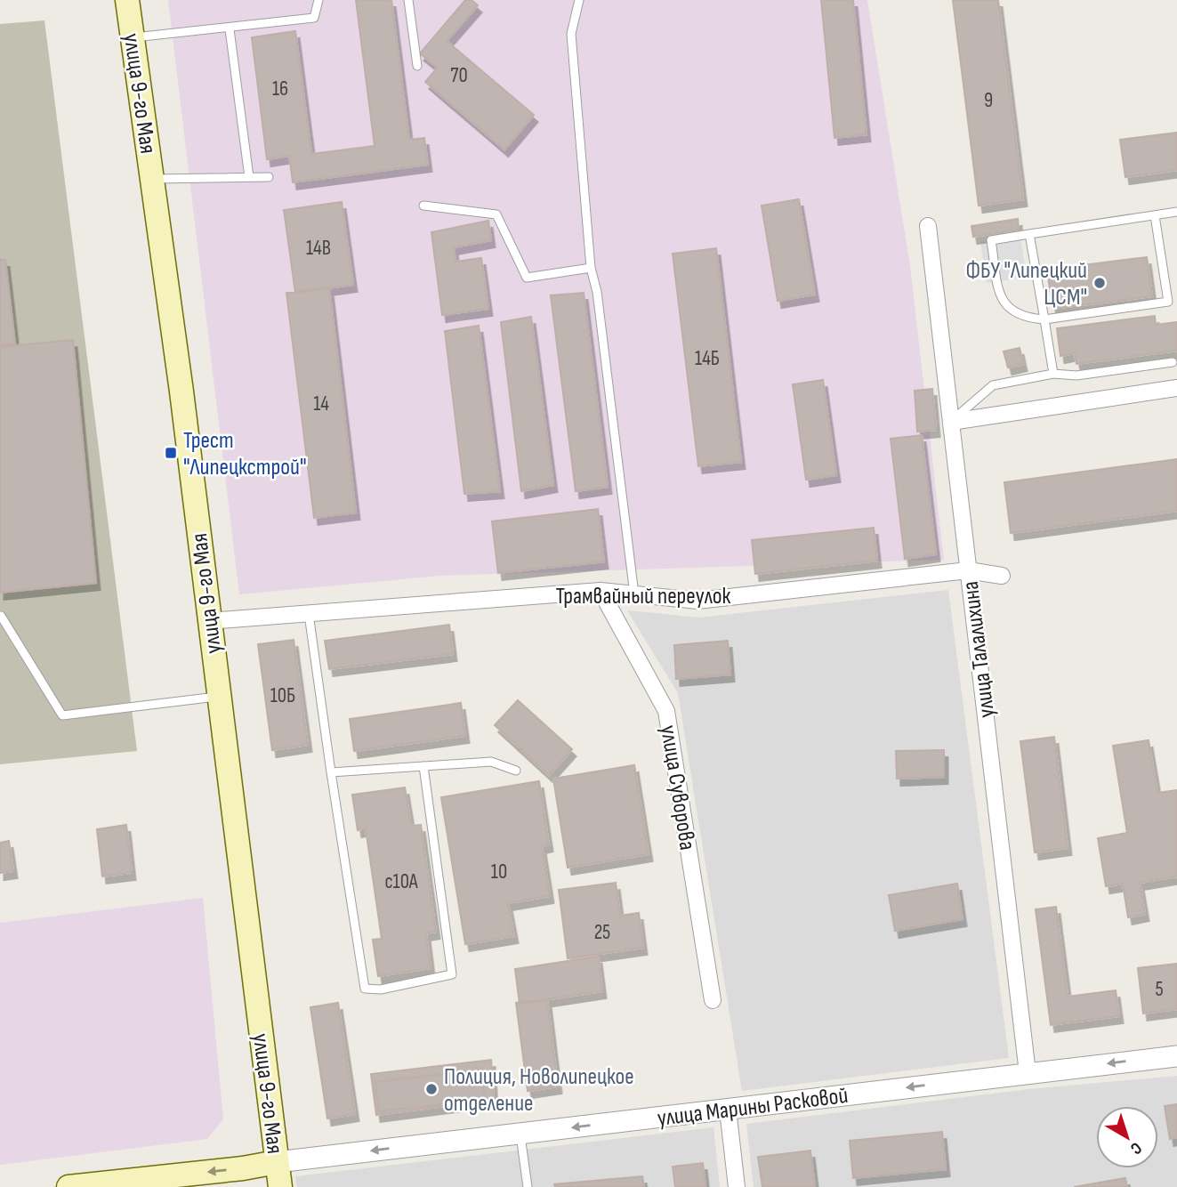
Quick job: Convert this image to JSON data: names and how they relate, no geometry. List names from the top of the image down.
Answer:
{
  "streets": {
    "main road": ["улица 9-го Мая", "улица Марины Расковой"],
    "street": ["Трамвайный переулок", "улица Талалихина", "улица Суворова"]
  },
  "crossings": [
    ["улица 9-го Мая", "Трамвайный переулок"],
    ["улица 9-го Мая", "улица Марины Расковой"],
    ["Трамвайный переулок", "улица Талалихина"],
    ["Трамвайный переулок", "улица Суворова"],
    ["улица Талалихина", "улица Марины Расковой"]
  ],
  "one_way": ["улица Марины Расковой"],
  "places": {
    "other": ["ФБУ \"Липецкий ЦСМ\"", "Полиция, Новолипецкое отделение"],
    "transit": ["Трест \"Липецкстрой\""]
  },
  "house_numbers": [
    "70",
    "16",
    "9",
    "14В",
    "14Б",
    "14",
    "10Б",
    "10",
    "с10А",
    "25",
    "5"
  ],
  "north": "bottom right"
}
